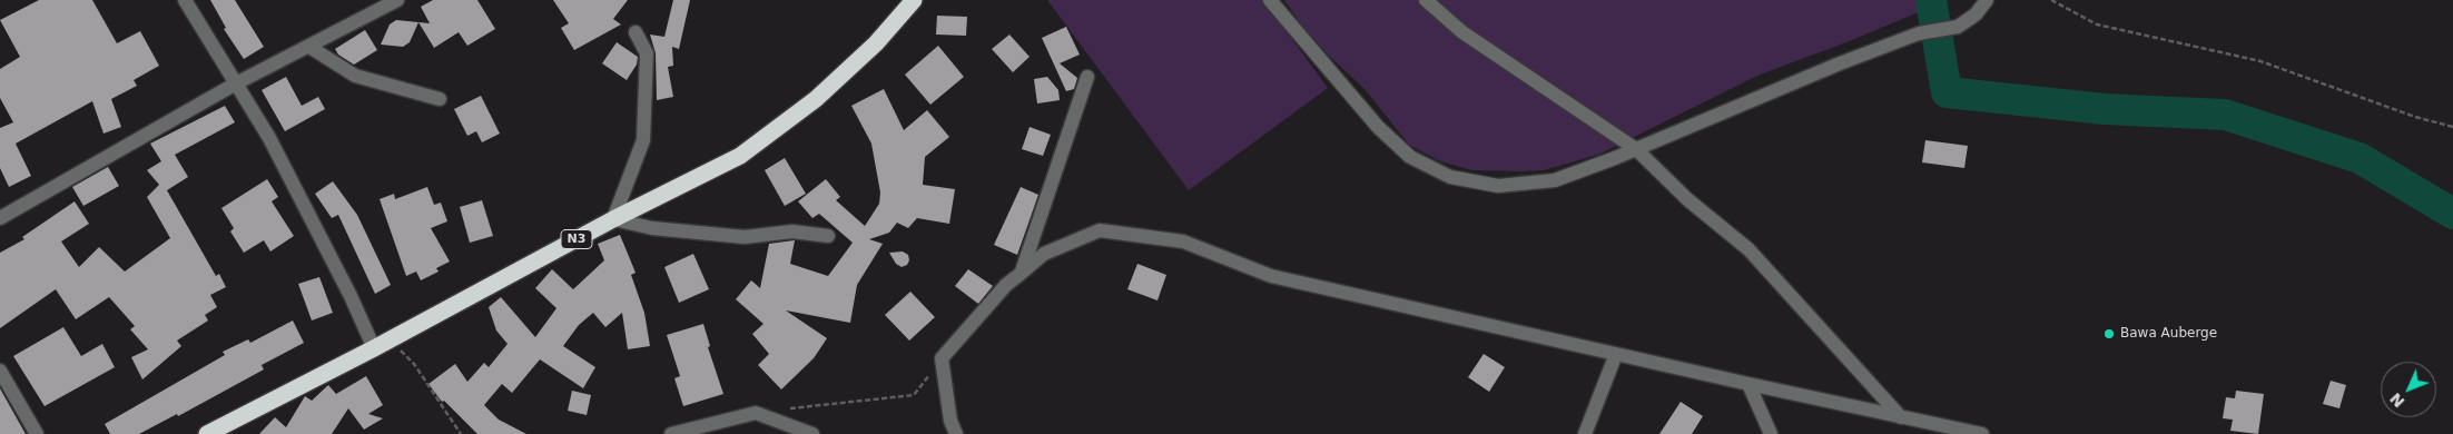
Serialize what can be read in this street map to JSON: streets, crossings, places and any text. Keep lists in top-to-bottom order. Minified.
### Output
{"streets":{"highway":["N3"]},"places":["Bawa Auberge"],"north":"bottom left"}
